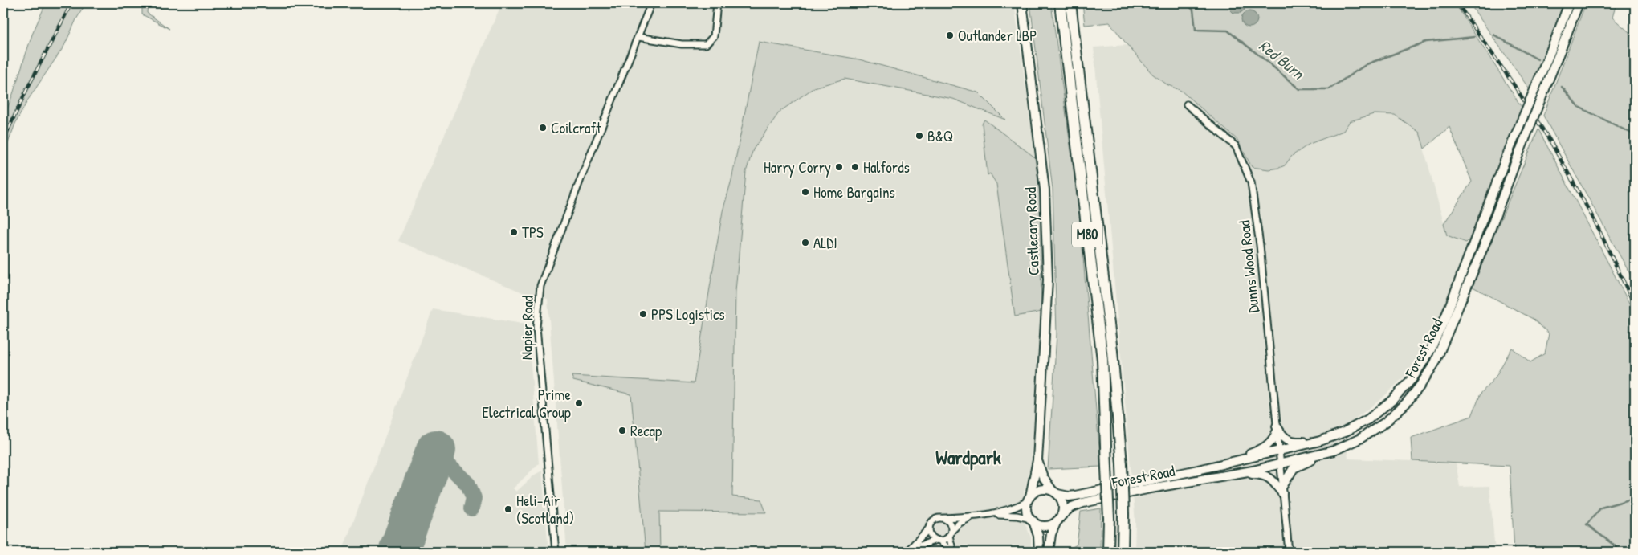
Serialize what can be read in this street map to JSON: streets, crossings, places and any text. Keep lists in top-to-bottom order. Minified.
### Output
{"streets":{"highway":["M80"],"street":["Castlecary Road","Dunns Wood Road","Napier Road","Forest Road"]},"crossings":[["Castlecary Road","Forest Road"],["Dunns Wood Road","Forest Road"]],"districts":["Wardpark"],"water":["Red Burn"],"places":["Outlander LBP","Coilcraft","B&Q","Harry Corry","Halfords","Home Bargains","TPS","ALDI","PPS Logistics","Prime Electrical Group","Recap","Heli-Air (Scotland)"]}
